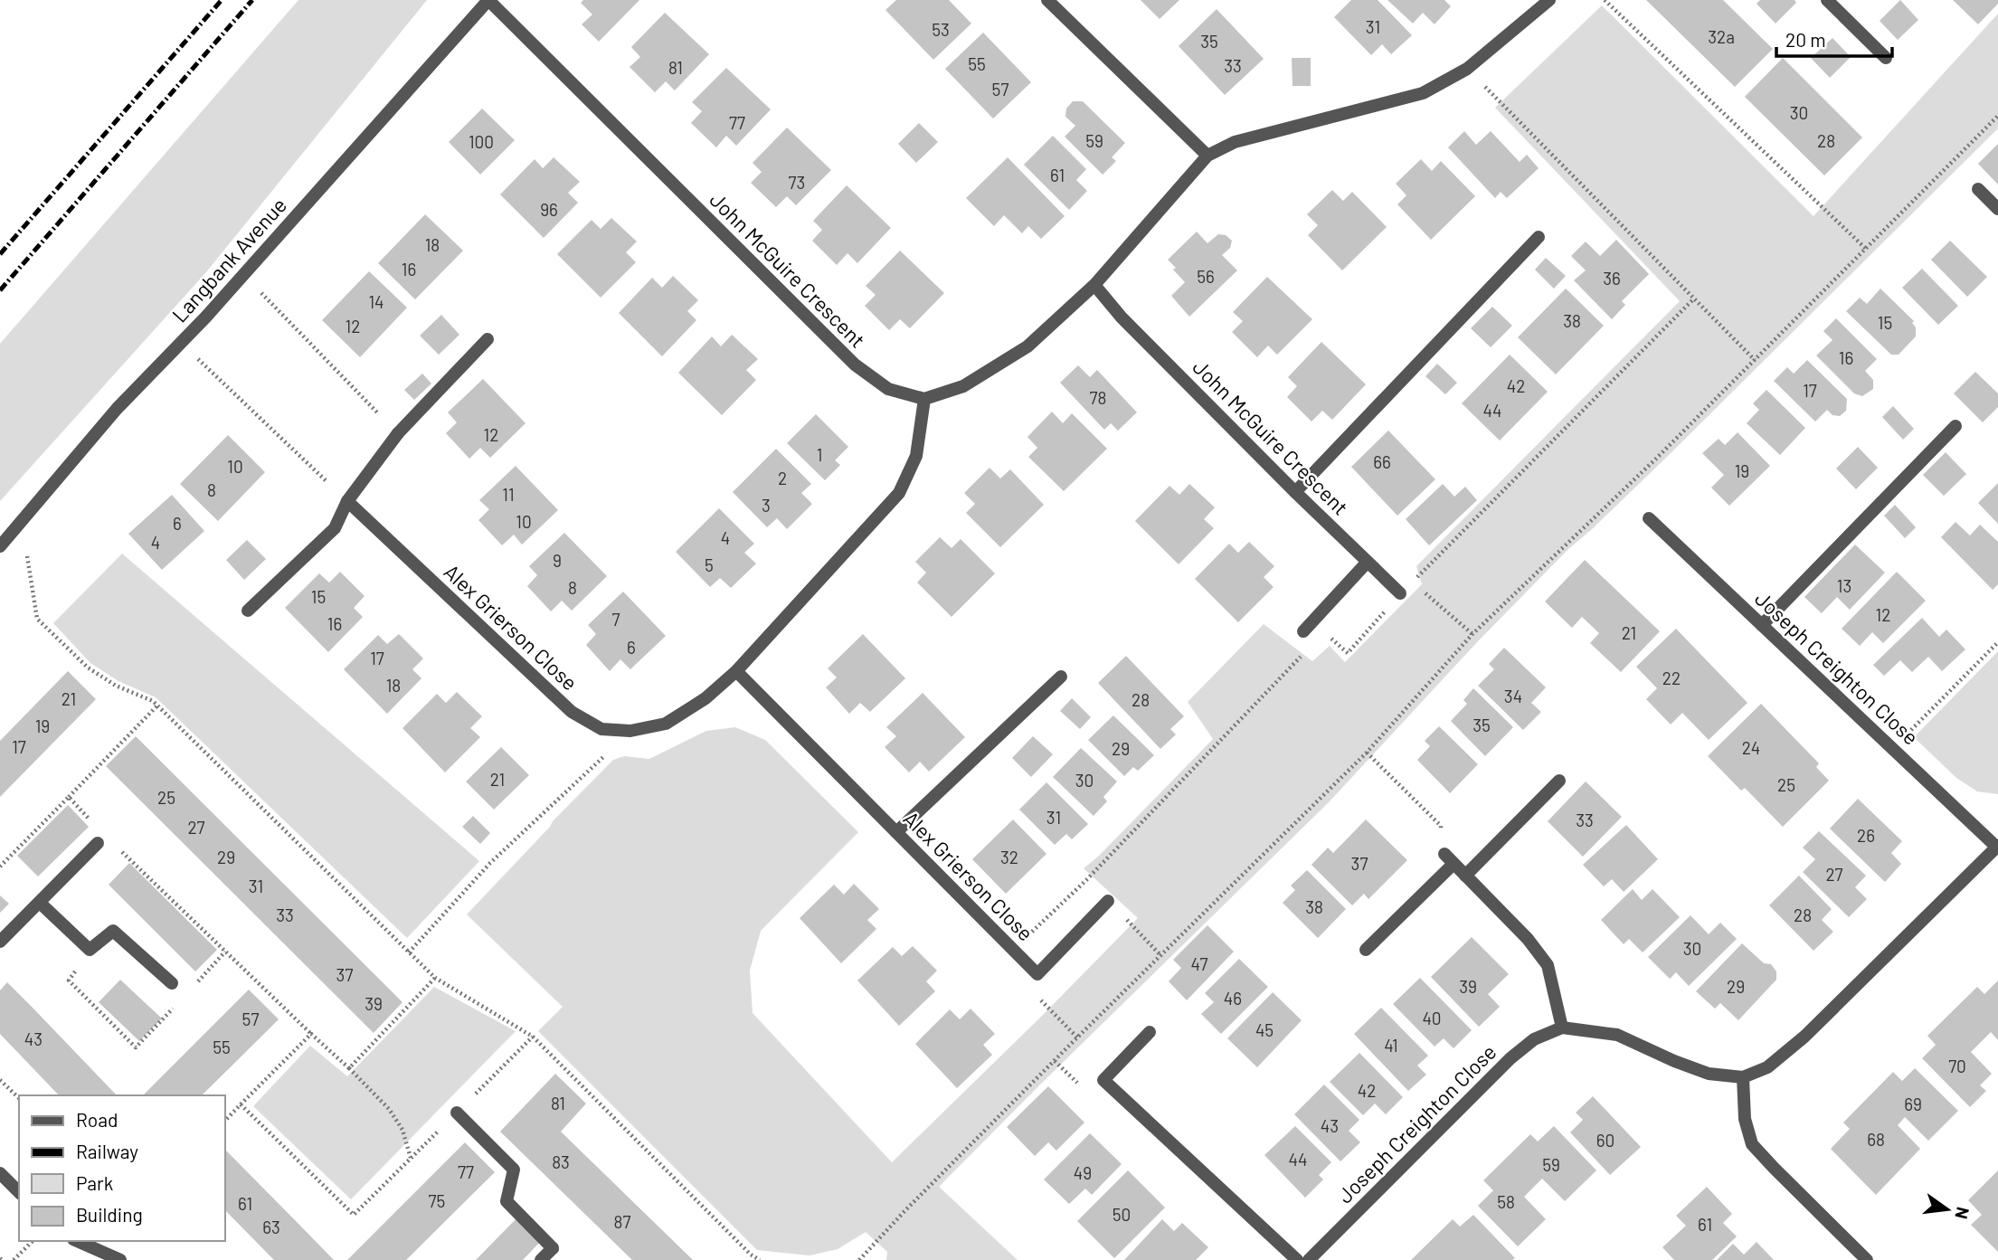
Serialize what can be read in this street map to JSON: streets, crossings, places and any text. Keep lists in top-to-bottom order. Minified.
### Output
{"streets":{"street":["Langbank Avenue","John McGuire Crescent","Alex Grierson Close","Joseph Creighton Close"]},"crossings":[["Langbank Avenue","John McGuire Crescent"],["John McGuire Crescent","Alex Grierson Close"]],"house_numbers":["31","53","32a","35","55","33","81","57","30","77","59","28","100","61","73","96","18","16","56","36","14","38","15","12","16","42","17","78","44","12","1","66","10","19","2","8","11","3","10","6","4","4","9","5","13","8","15","12","7","16","21","6","17","22","18","34","21","28","35","19","17","24","29","21","30","25","25","31","33","27","26","29","32","37","27","31","38","33","28","30","47","37","39","29","46","39","40","57","45","43","41","55","70","42","81","69","43","68","60","44","83","59","77","49","75","58","61","50","87","61","63"],"legend":["Road","Railway","Park","Building"],"scale_bar":"20 m","north":"right"}
